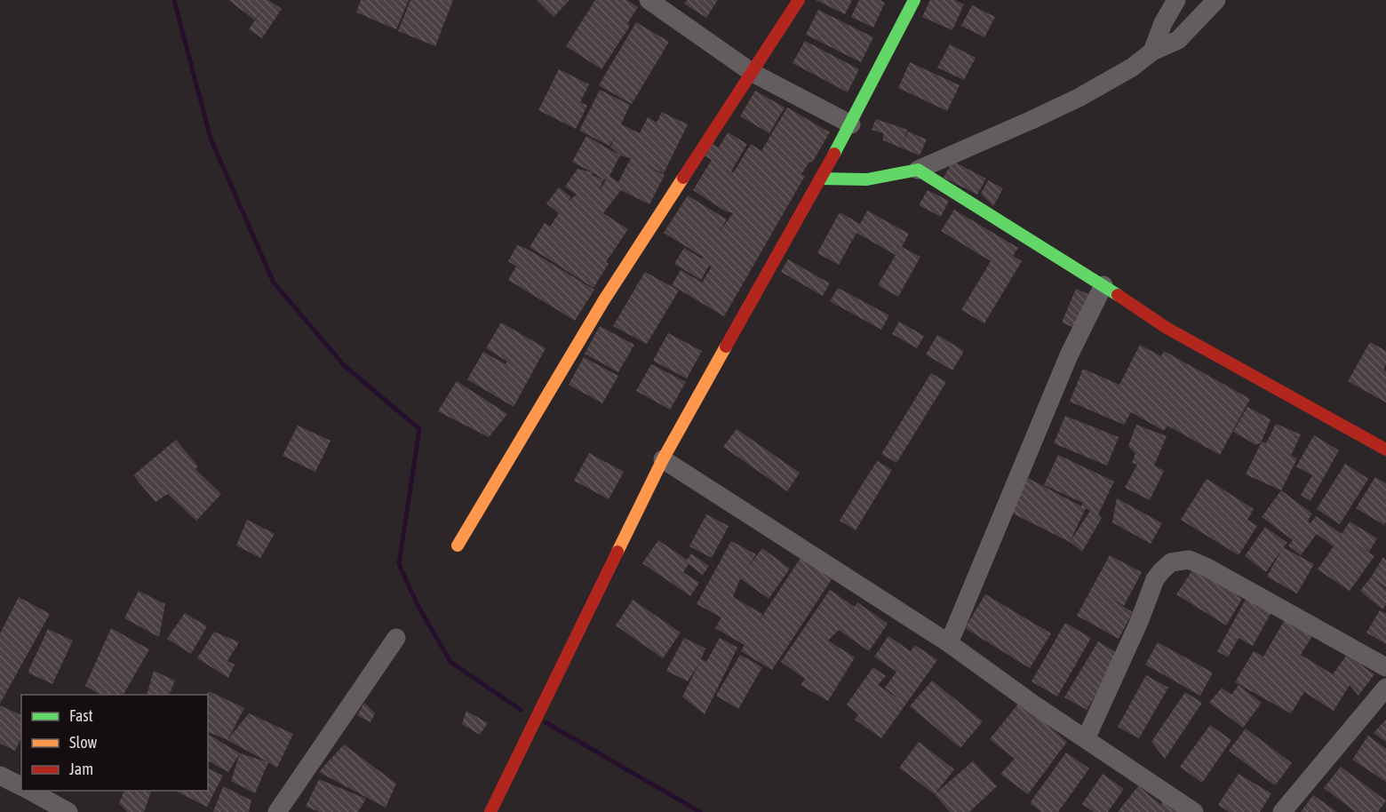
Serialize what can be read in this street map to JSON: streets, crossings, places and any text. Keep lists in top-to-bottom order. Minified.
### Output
{"legend":["Fast","Slow","Jam"]}
